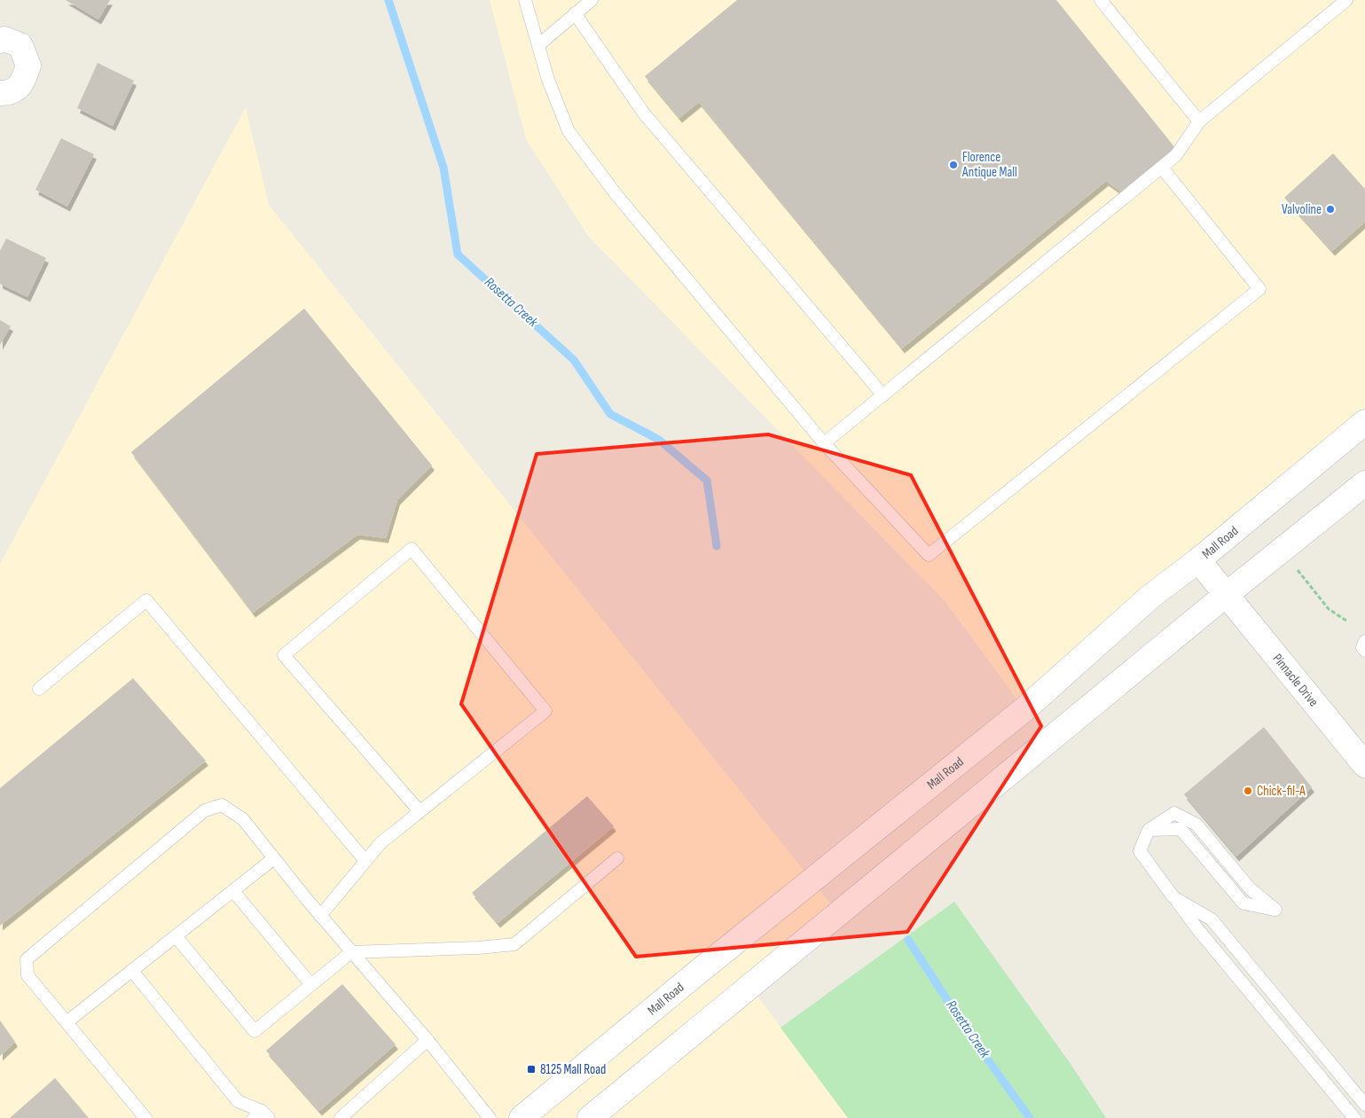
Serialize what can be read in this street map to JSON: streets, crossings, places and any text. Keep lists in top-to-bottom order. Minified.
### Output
{"streets":{"main road":["Mall Road","Pinnacle Drive"]},"crossings":[["Mall Road","Pinnacle Drive"]],"water":["Rosetta Creek"],"places":{"other":["Florence Antique Mall","Valvoline","Chick-fil-A"],"transit":["8125 Mall Road"]}}
